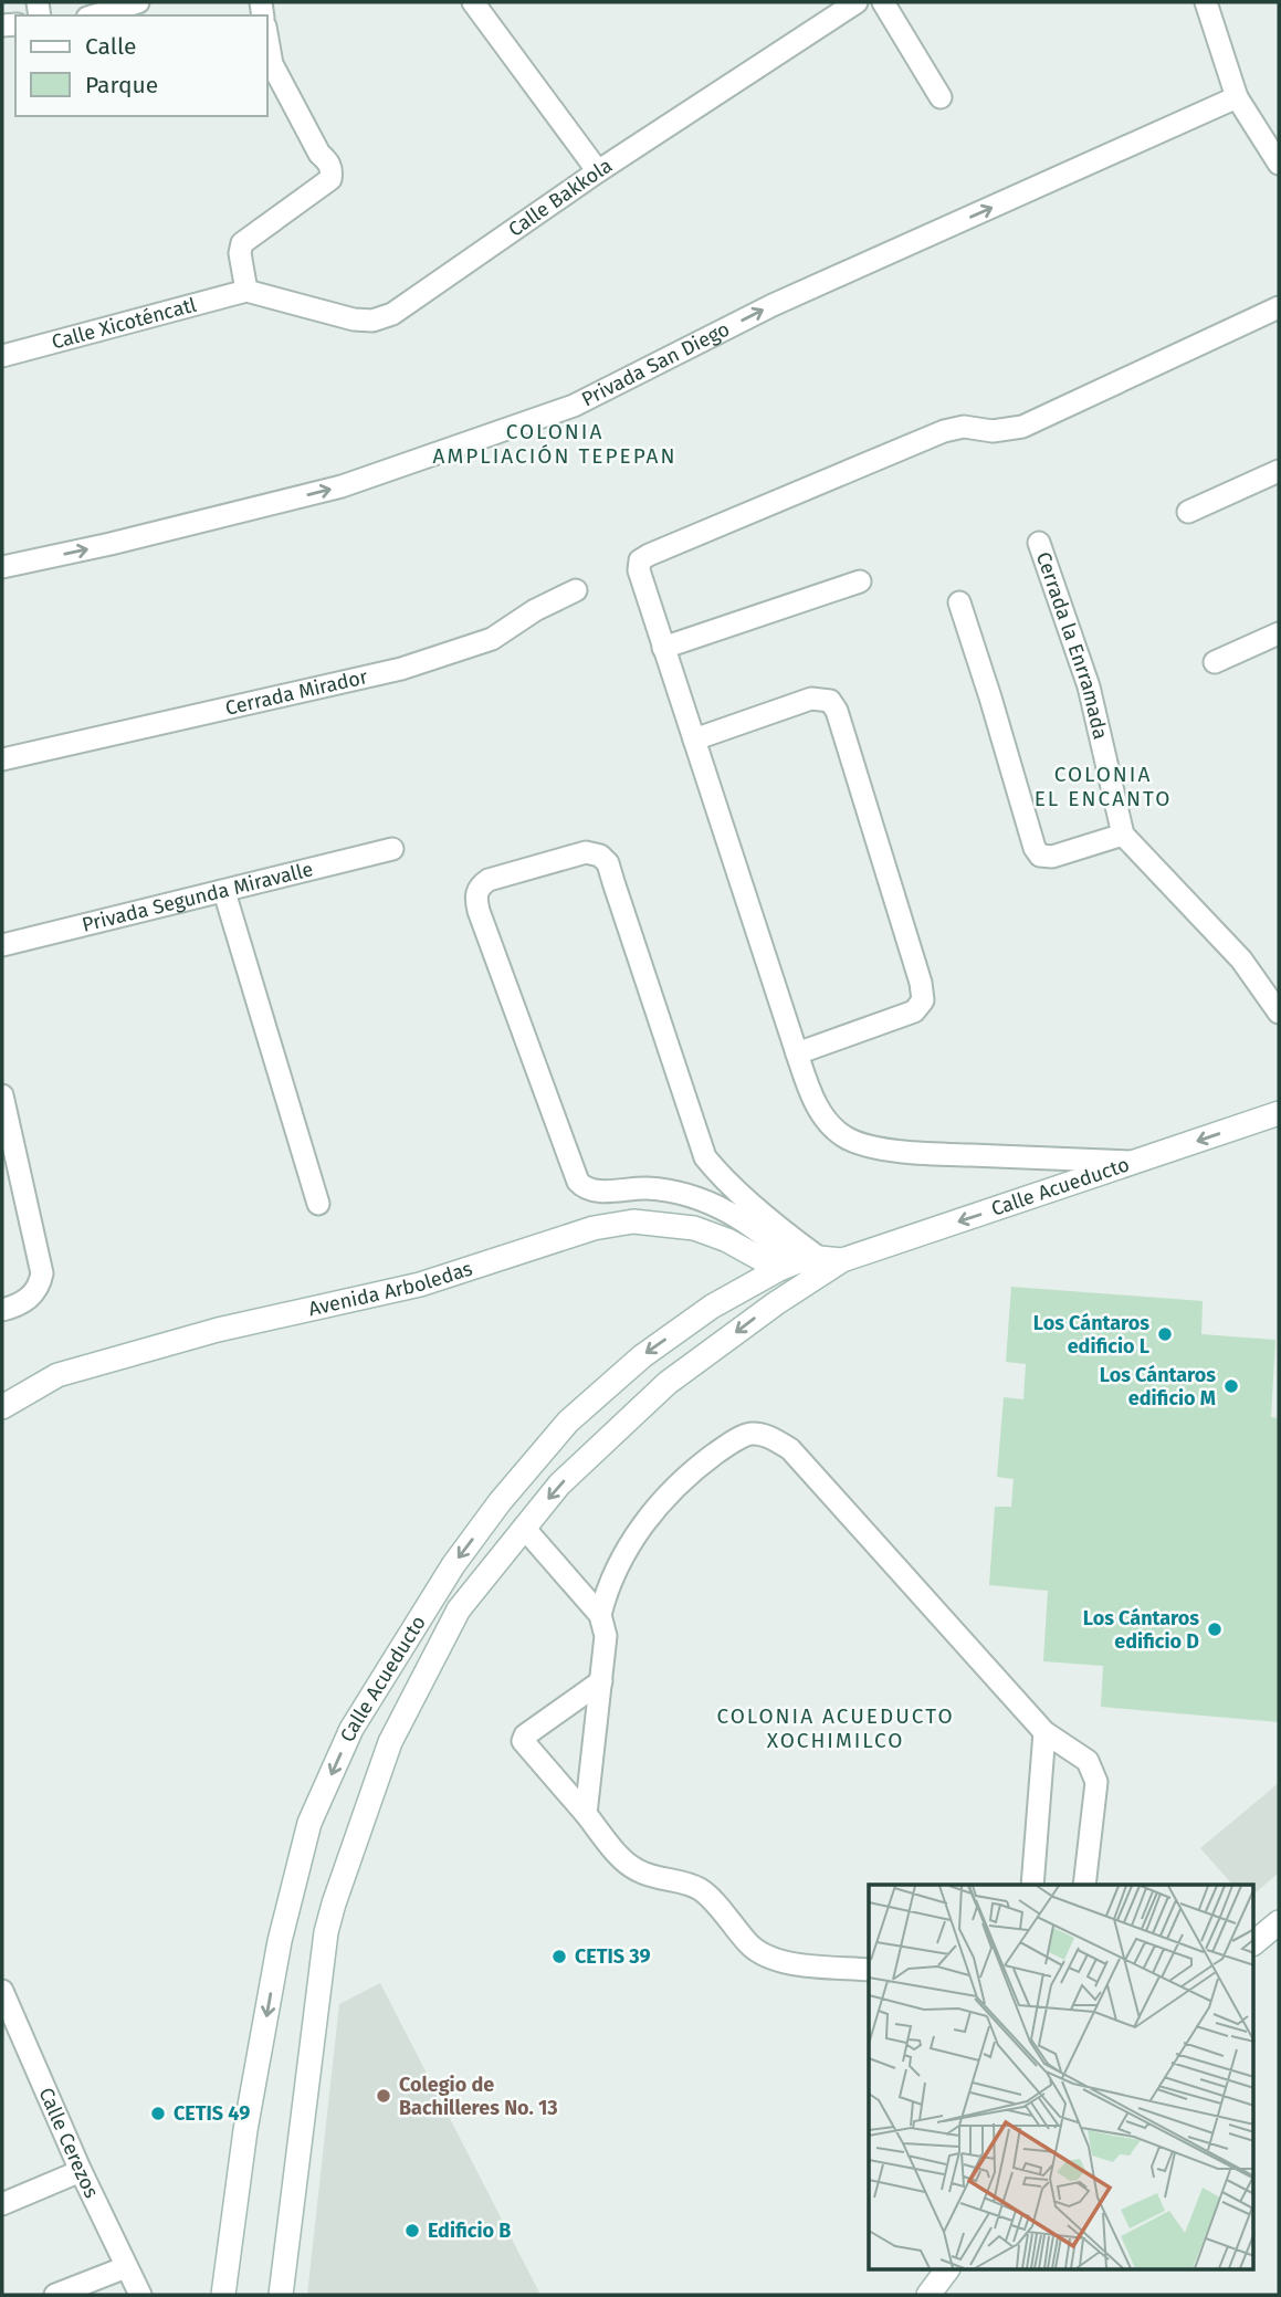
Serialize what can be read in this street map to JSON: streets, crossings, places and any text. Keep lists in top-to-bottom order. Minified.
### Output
{"streets":{"street":["Calle Bakkola","Calle Xicoténcatl","Privada San Diego","Cerrada la Enrramada","Cerrada Mirador","Privada Segunda Miravalle","Calle Acueducto","Avenida Arboledas","Calle Cerezos"]},"crossings":[["Calle Bakkola","Calle Xicoténcatl"],["Calle Acueducto","Avenida Arboledas"]],"one_way":["Privada San Diego","Calle Acueducto"],"districts":["COLONIA AMPLIACIÓN TEPEPAN","COLONIA EL ENCANTO","COLONIA ACUEDUCTO XOCHIMILCO"],"places":["Los Cántaros edificio L","Los Cántaros edificio M","Los Cántaros edificio D","CETIS 39","Colegio de Bachilleres No. 13","CETIS 49","Edificio B"],"legend":["Calle","Parque"]}
